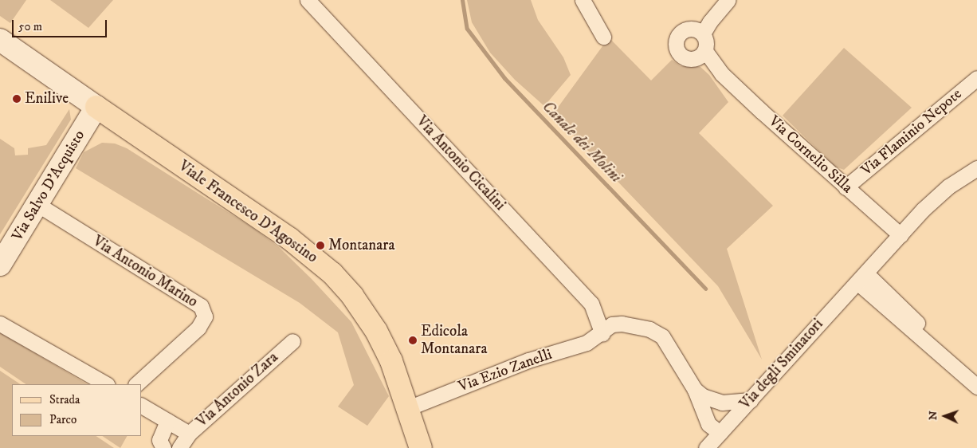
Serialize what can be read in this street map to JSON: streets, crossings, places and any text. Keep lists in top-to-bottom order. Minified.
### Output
{"streets":{"main road":["Viale Francesco D'Agostino"],"street":["Via Flaminio Nepote","Via Cornelio Silla","Via Antonio Cicalini","Via Salvo D'Acquisto","Via Antonio Marino","Via degli Sminatori","Via Ezio Zanelli","Via Antonio Zara"]},"crossings":[["Via Flaminio Nepote","Via Cornelio Silla"],["Via Cornelio Silla","Via degli Sminatori"],["Via Antonio Cicalini","Via Ezio Zanelli"],["Via Salvo D'Acquisto","Viale Francesco D'Agostino"],["Via Salvo D'Acquisto","Via Antonio Marino"],["Viale Francesco D'Agostino","Via Ezio Zanelli"]],"water":["Canale dei Molini"],"places":["Enilive","Montanara","Edicola Montanara"],"legend":["Strada","Parco"],"scale_bar":"50 m","north":"left"}
